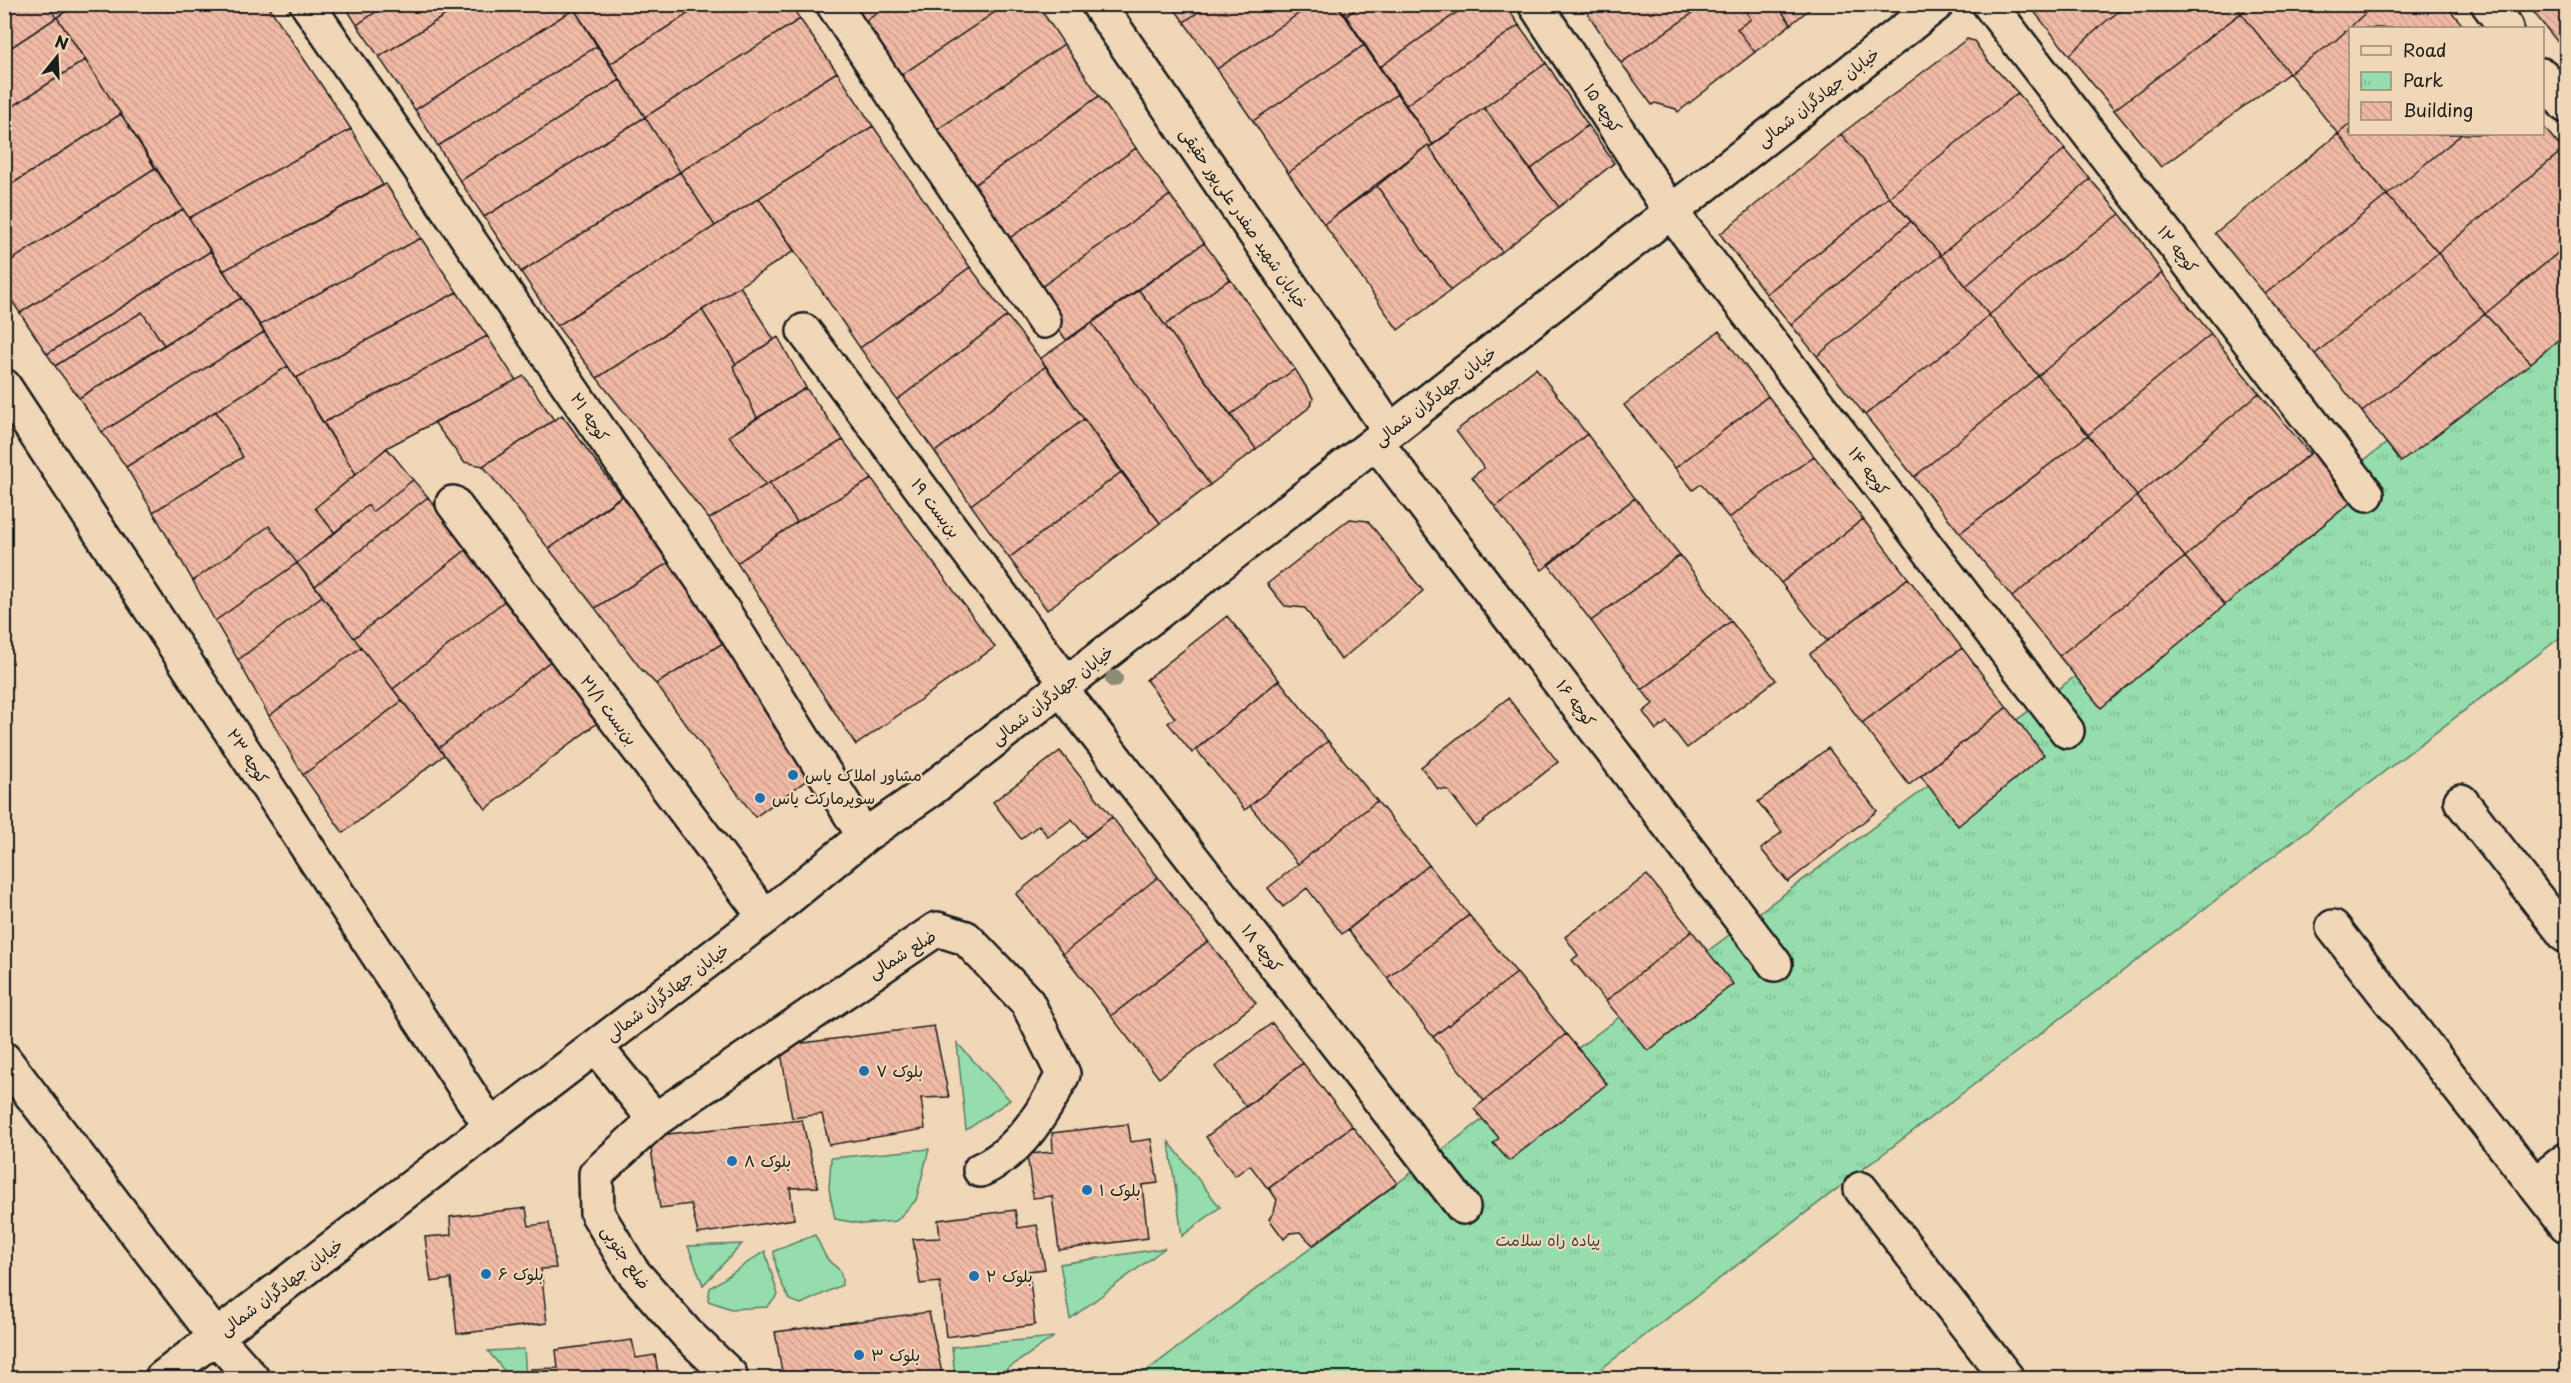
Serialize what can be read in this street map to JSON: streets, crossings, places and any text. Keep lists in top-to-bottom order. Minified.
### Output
{"streets":{"street":["خیابان جهادگران شمالی","کوچه ۱۵","خیابان شهید صفدر علی‌پور حقیقی","کوچه ۱۲","کوچه ۲۱","کوچه ۱۴","بن‌بست ۱۹","کوچه ۱۶","بن‌بست ۲۱/۱","کوچه ۲۳","کوچه ۱۸","ضلع شمالی","ضلع جنوبی"]},"crossings":[["خیابان جهادگران شمالی","کوچه ۱۵"],["خیابان جهادگران شمالی","خیابان شهید صفدر علی‌پور حقیقی"],["خیابان جهادگران شمالی","کوچه ۲۱"],["خیابان جهادگران شمالی","کوچه ۱۴"],["خیابان جهادگران شمالی","بن‌بست ۱۹"],["خیابان جهادگران شمالی","کوچه ۱۶"],["خیابان جهادگران شمالی","بن‌بست ۲۱/۱"],["خیابان جهادگران شمالی","کوچه ۲۳"],["خیابان جهادگران شمالی","کوچه ۱۸"],["کوچه ۱۵","کوچه ۱۴"],["خیابان شهید صفدر علی‌پور حقیقی","کوچه ۱۶"],["بن‌بست ۱۹","کوچه ۱۸"],["ضلع شمالی","ضلع جنوبی"]],"parks":["پیاده راه سلامت"],"places":["مشاور املاک یاس","سوپرمارکت یاس","بلوک ۷","بلوک ۸","بلوک ۱","بلوک ۶","بلوک ۲","بلوک ۳"],"legend":["Road","Park","Building"],"north":"top"}
